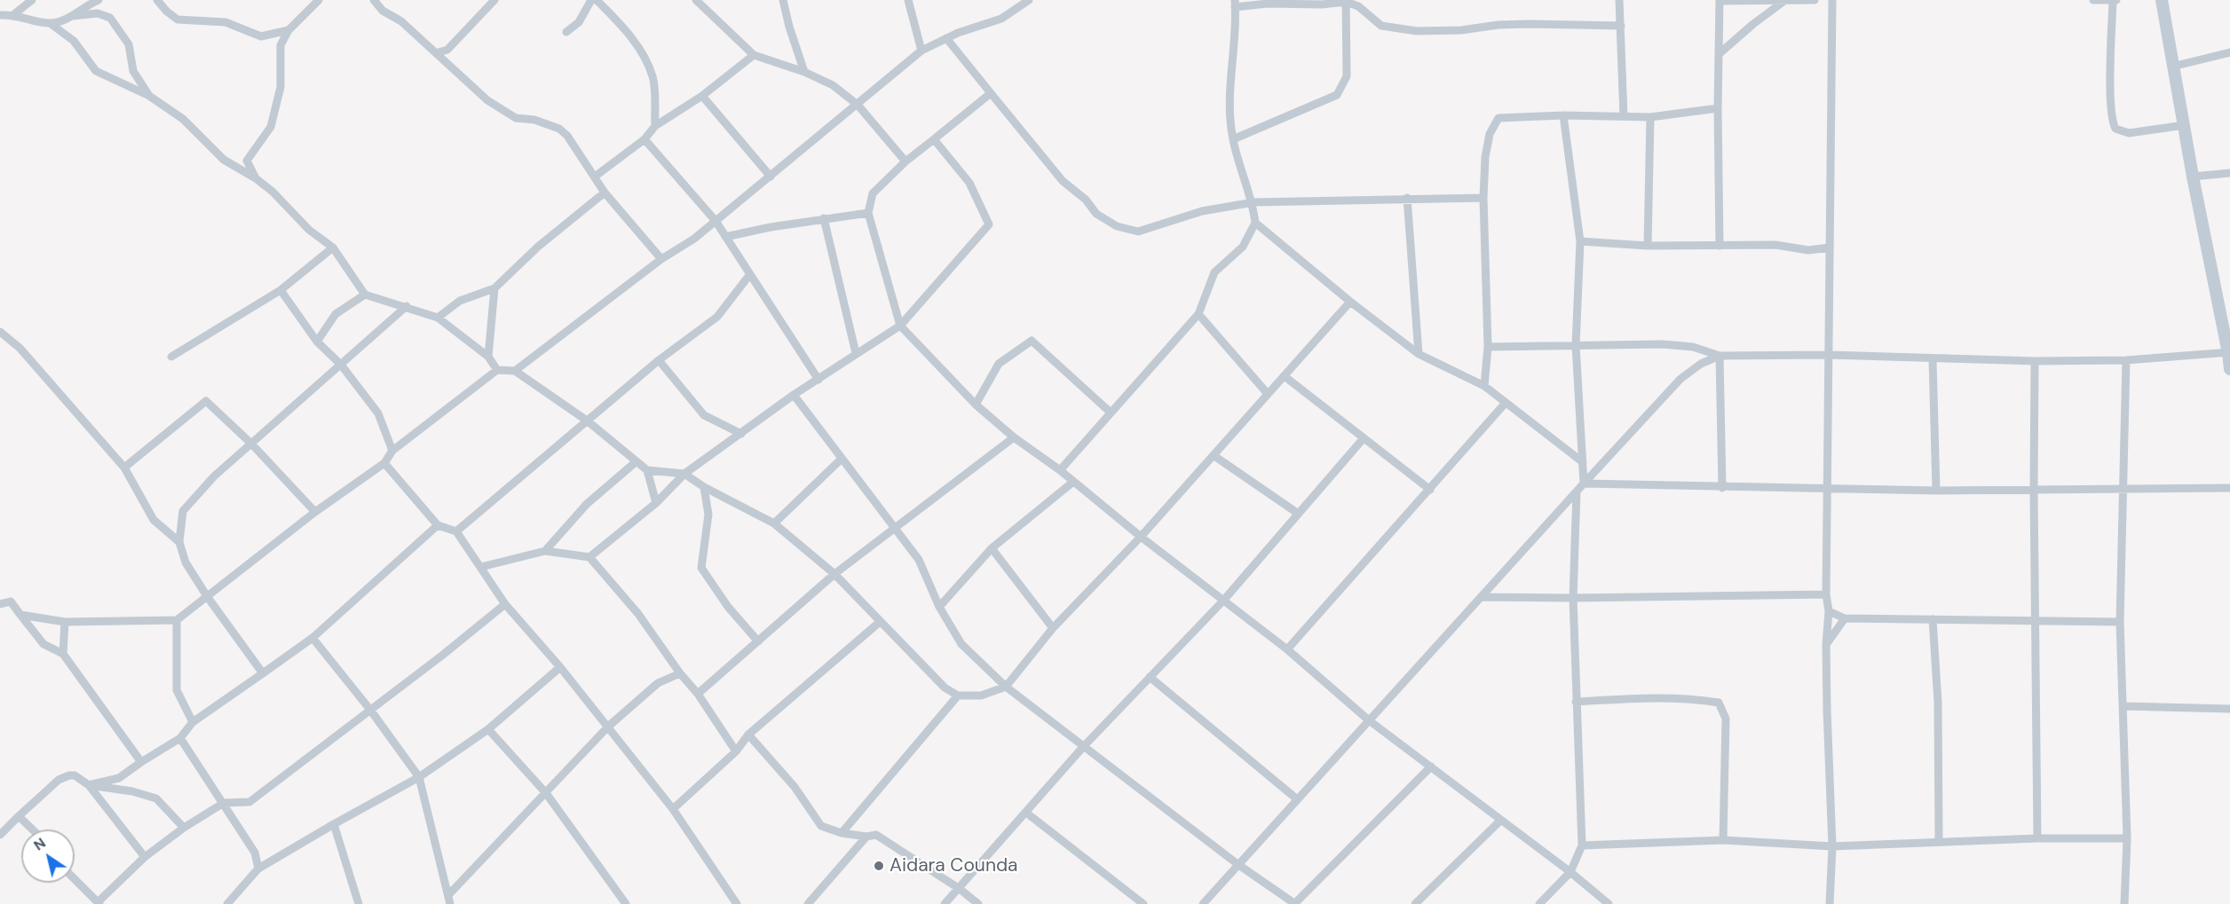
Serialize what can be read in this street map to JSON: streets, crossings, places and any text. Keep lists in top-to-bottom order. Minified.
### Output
{"places":["Aidara Counda"],"north":"top left"}
